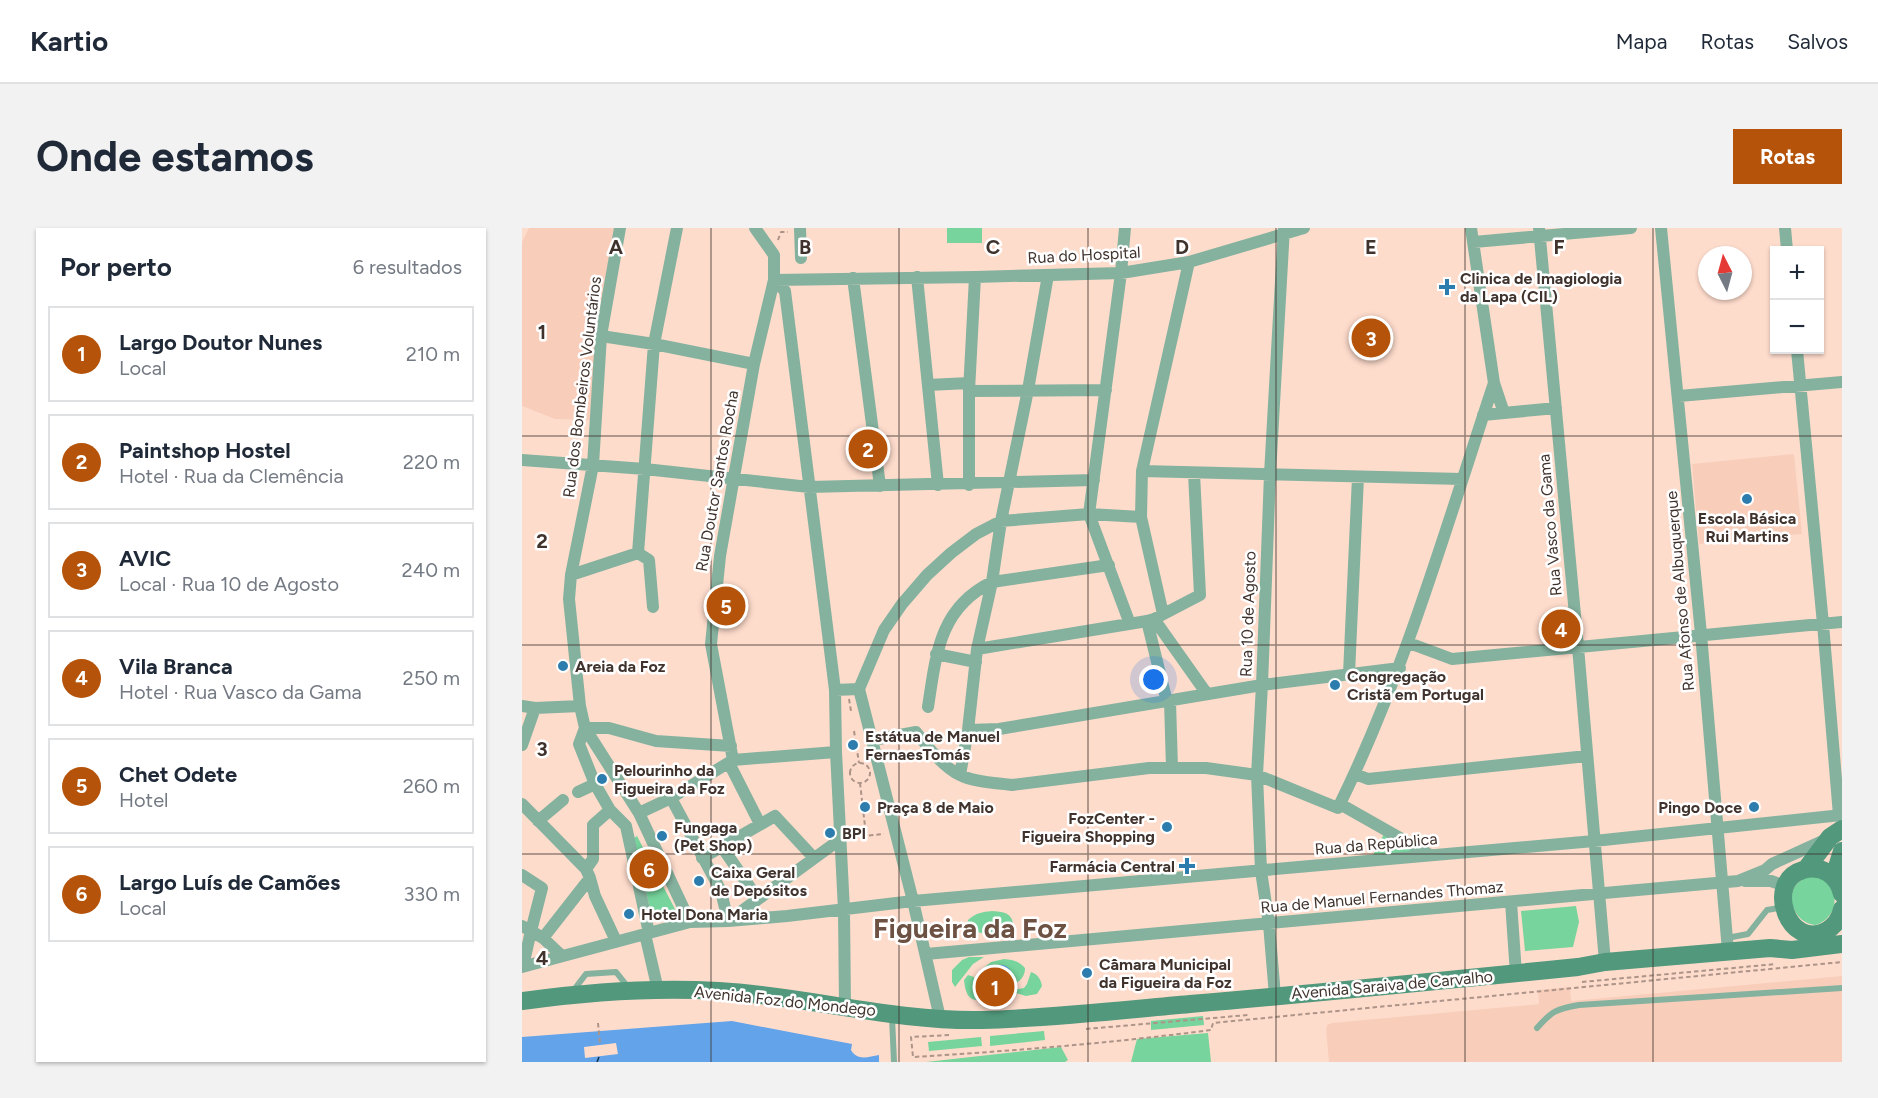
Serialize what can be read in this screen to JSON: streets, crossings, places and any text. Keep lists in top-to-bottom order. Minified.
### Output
{"streets":{"main road":["Avenida Saraiva de Carvalho","Avenida Foz do Mondego"],"street":["Rua do Hospital","Rua dos Bombeiros Voluntários","Rua Doutor Santos Rocha","Rua Vasco da Gama","Rua Afonso de Albuquerque","Rua 10 de Agosto","Rua da República","Rua de Manuel Fernandes Thomaz"]},"crossings":[["Rua do Hospital","Rua Doutor Santos Rocha"],["Rua do Hospital","Rua 10 de Agosto"],["Rua Vasco da Gama","Rua da República"],["Rua Vasco da Gama","Rua de Manuel Fernandes Thomaz"],["Rua Vasco da Gama","Avenida Saraiva de Carvalho"],["Rua Afonso de Albuquerque","Rua da República"],["Rua Afonso de Albuquerque","Rua de Manuel Fernandes Thomaz"],["Rua Afonso de Albuquerque","Avenida Saraiva de Carvalho"],["Rua 10 de Agosto","Rua da República"],["Rua 10 de Agosto","Rua de Manuel Fernandes Thomaz"],["Rua 10 de Agosto","Avenida Saraiva de Carvalho"],["Rua da República","Rua de Manuel Fernandes Thomaz"],["Avenida Saraiva de Carvalho","Avenida Foz do Mondego"]],"districts":["Figueira da Foz"],"places":{"health":["Clinica de Imagiologia da Lapa (CIL)","Farmácia Central"],"other":["Escola Básica Rui Martins","Areia da Foz","Congregação Cristã em Portugal","Estátua de Manuel FernaesTomás","Pelourinho da Figueira da Foz","Praça 8 de Maio","Pingo Doce","FozCenter - Figueira Shopping","BPI","Fungaga (Pet Shop)","Caixa Geral de Depósitos","Hotel Dona Maria","Câmara Municipal da Figueira da Foz"]},"north":"top","page":{"header":"Kartio","nav":["Mapa","Rotas","Salvos"],"buttons":"Rotas","title":"Onde estamos","heading":["Por perto","6 resultados"],"map_buttons":["+","−"],"list":[{"mark":"1","name":"Largo Doutor Nunes","note":"Local","value":"210 m"},{"mark":"2","name":"Paintshop Hostel","note":"Hotel · Rua da Clemência","value":"220 m"},{"mark":"3","name":"AVIC","note":"Local · Rua 10 de Agosto","value":"240 m"},{"mark":"4","name":"Vila Branca","note":"Hotel · Rua Vasco da Gama","value":"250 m"},{"mark":"5","name":"Chet Odete","note":"Hotel","value":"260 m"},{"mark":"6","name":"Largo Luís de Camões","note":"Local","value":"330 m"}],"pins":["3","2","5","4","6","1"]},"grid":{"columns":["A","B","C","D","E","F"],"rows":["1","2","3","4"]}}
